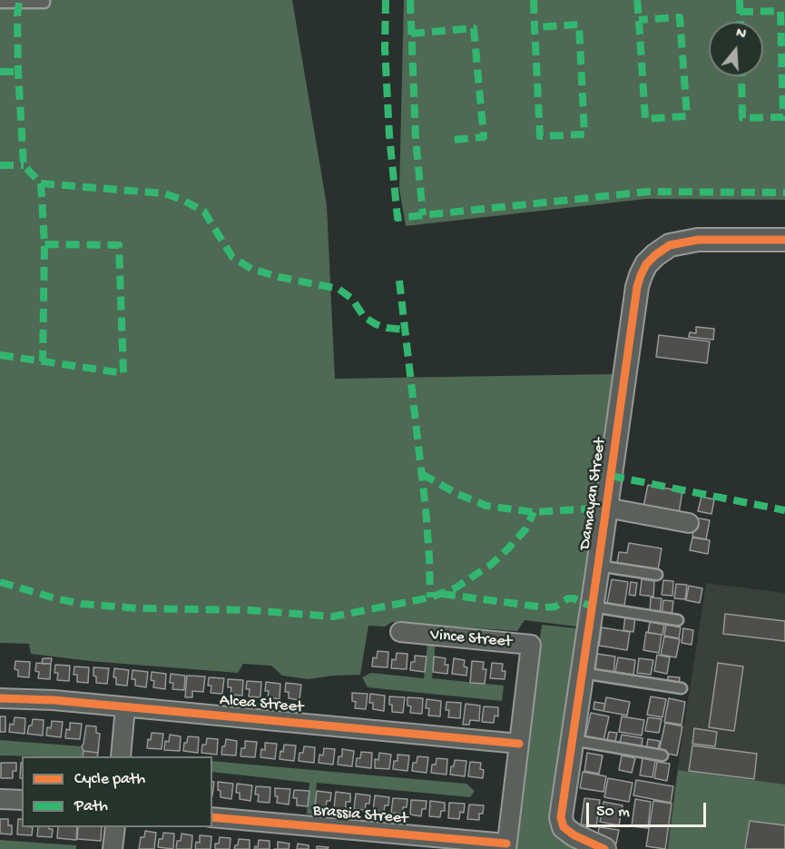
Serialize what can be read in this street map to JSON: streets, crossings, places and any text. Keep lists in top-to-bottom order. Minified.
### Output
{"streets":{"street":["Damayan Street","Vince Street","Alcea Street","Brassia Street"]},"crossings":[["Vince Street","Alcea Street"],["Vince Street","Brassia Street"]],"legend":["Cycle path","Path"],"scale_bar":"50 m","north":"top"}
